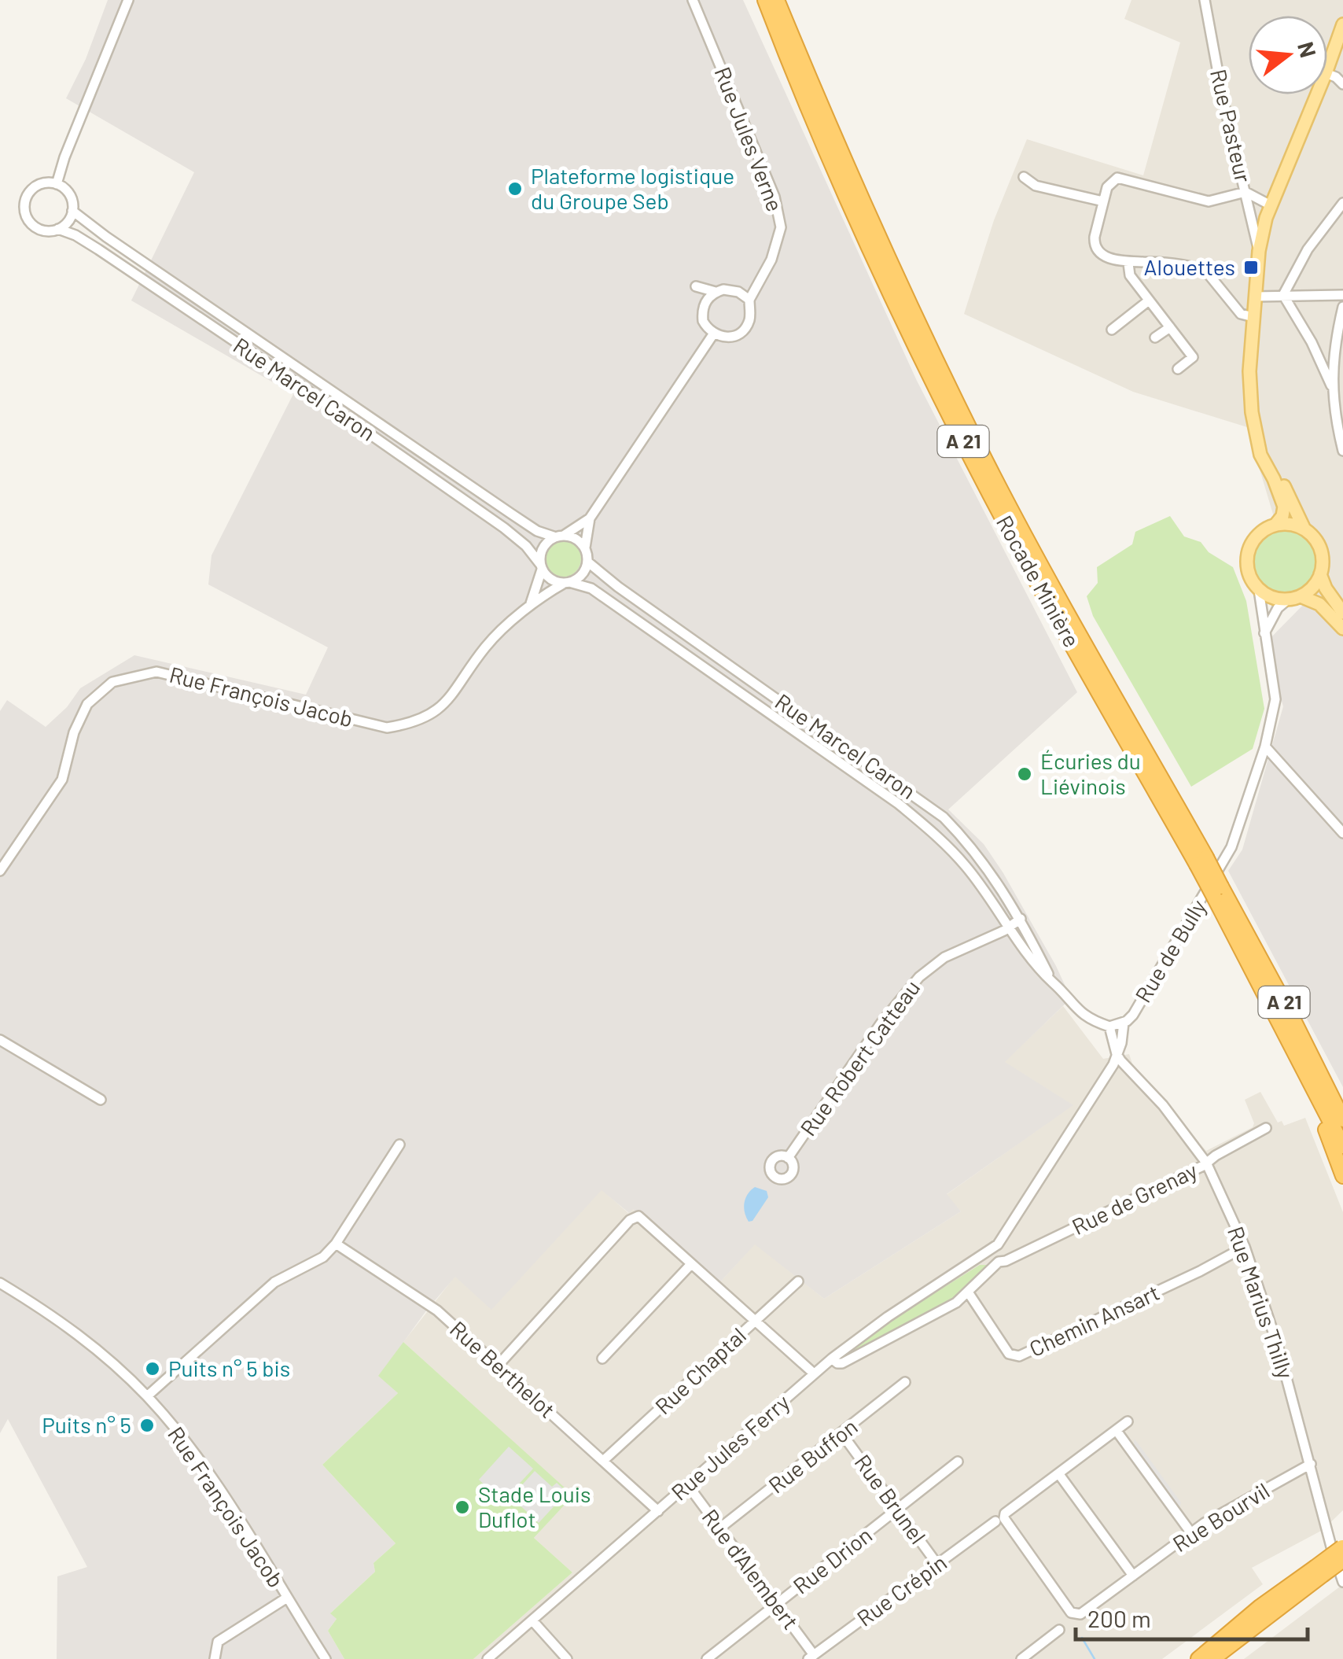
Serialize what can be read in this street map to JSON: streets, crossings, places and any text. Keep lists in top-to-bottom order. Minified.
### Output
{"streets":{"highway":["A 21","Rocade Minière"],"street":["Rue Pasteur","Rue Jules Verne","Rue Marcel Caron","Rue François Jacob","Rue de Bully","Rue Robert Catteau","Rue de Grenay","Rue Marius Thilly","Chemin Ansart","Rue Berthelot","Rue Chaptal","Rue Jules Ferry","Rue Buffon","Rue Brunel","Rue Bourvil","Rue Drion","Rue d'Alembert","Rue Crépin"]},"crossings":[["Rue Marcel Caron","Rue Robert Catteau"],["Rue de Bully","Rue Marius Thilly"],["Rue de Bully","Rue Jules Ferry"],["Rue de Grenay","Rue Marius Thilly"],["Rue Marius Thilly","Chemin Ansart"],["Rue Marius Thilly","Rue Bourvil"],["Rue Berthelot","Rue Chaptal"],["Rue Berthelot","Rue Jules Ferry"],["Rue Jules Ferry","Rue d'Alembert"],["Rue Buffon","Rue Brunel"],["Rue Buffon","Rue d'Alembert"],["Rue Brunel","Rue Drion"],["Rue Brunel","Rue Crépin"],["Rue Drion","Rue d'Alembert"],["Rue d'Alembert","Rue Crépin"]],"places":{"other":["Plateforme logistique du Groupe Seb","Écuries du Liévinois","Puits n° 5 bis","Puits n° 5","Stade Louis Duflot"],"transit":["Alouettes"]},"scale_bar":"200 m","north":"right"}
